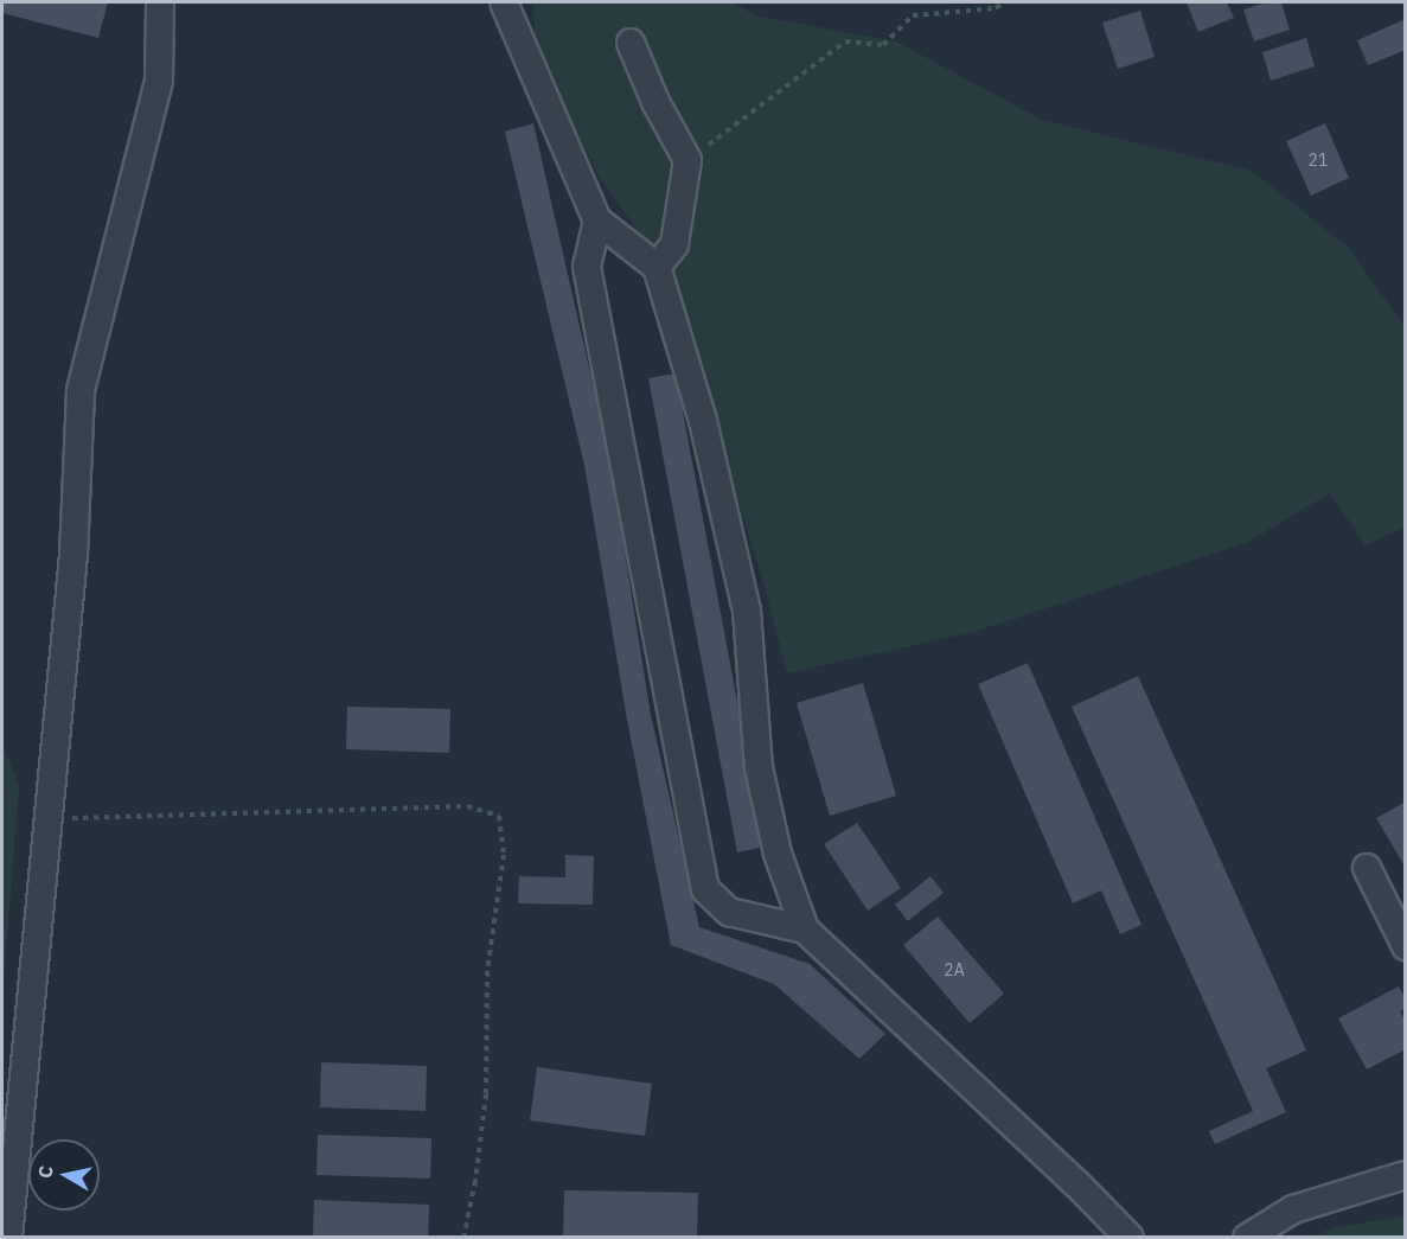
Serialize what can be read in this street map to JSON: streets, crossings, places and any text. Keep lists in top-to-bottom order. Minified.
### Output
{"house_numbers":["21","2А"],"north":"left"}
